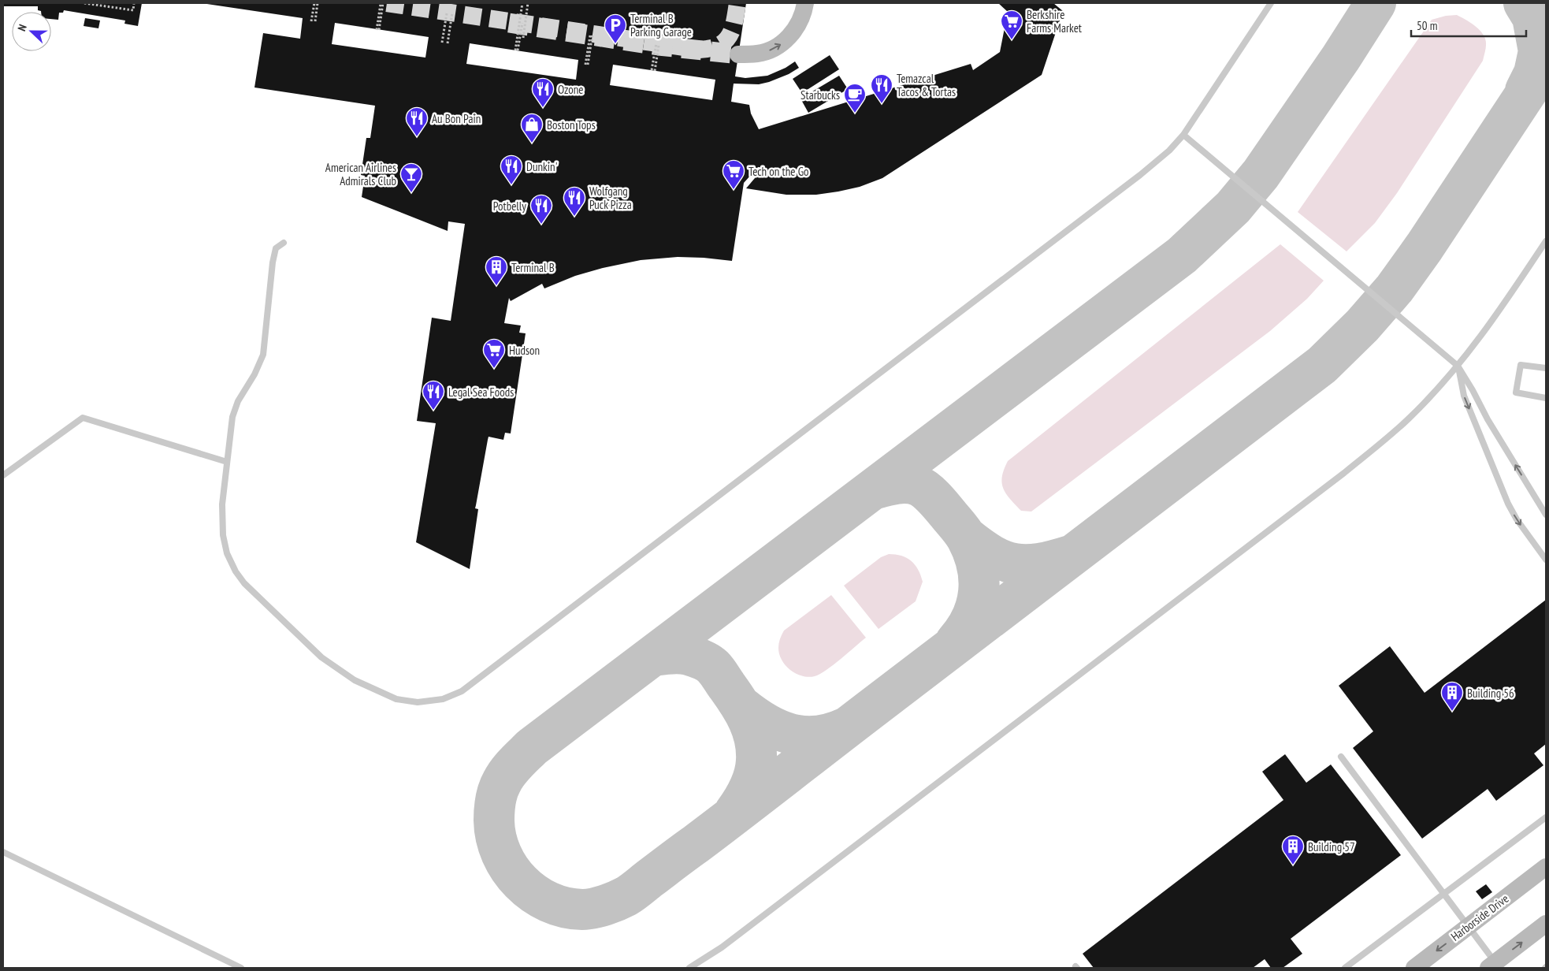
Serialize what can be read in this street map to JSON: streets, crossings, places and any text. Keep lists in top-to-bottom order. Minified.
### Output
{"streets":{"street":["Harborside Drive"]},"one_way":["Harborside Drive"],"places":{"supermarket":["Berkshire Farms Market","Tech on the Go","Hudson"],"parking":["Terminal B Parking Garage"],"restaurant":["Temazcal Tacos & Tortas","Ozone","Au Bon Pain","Dunkin'","Wolfgang Puck Pizza","Potbelly","Legal Sea Foods"],"cafe":["Starbucks"],"shop":["Boston Tops"],"bar":["American Airlines Admirals Club"],"building":["Terminal B","Building 56","Building 57"]},"scale_bar":"50 m","north":"left"}
